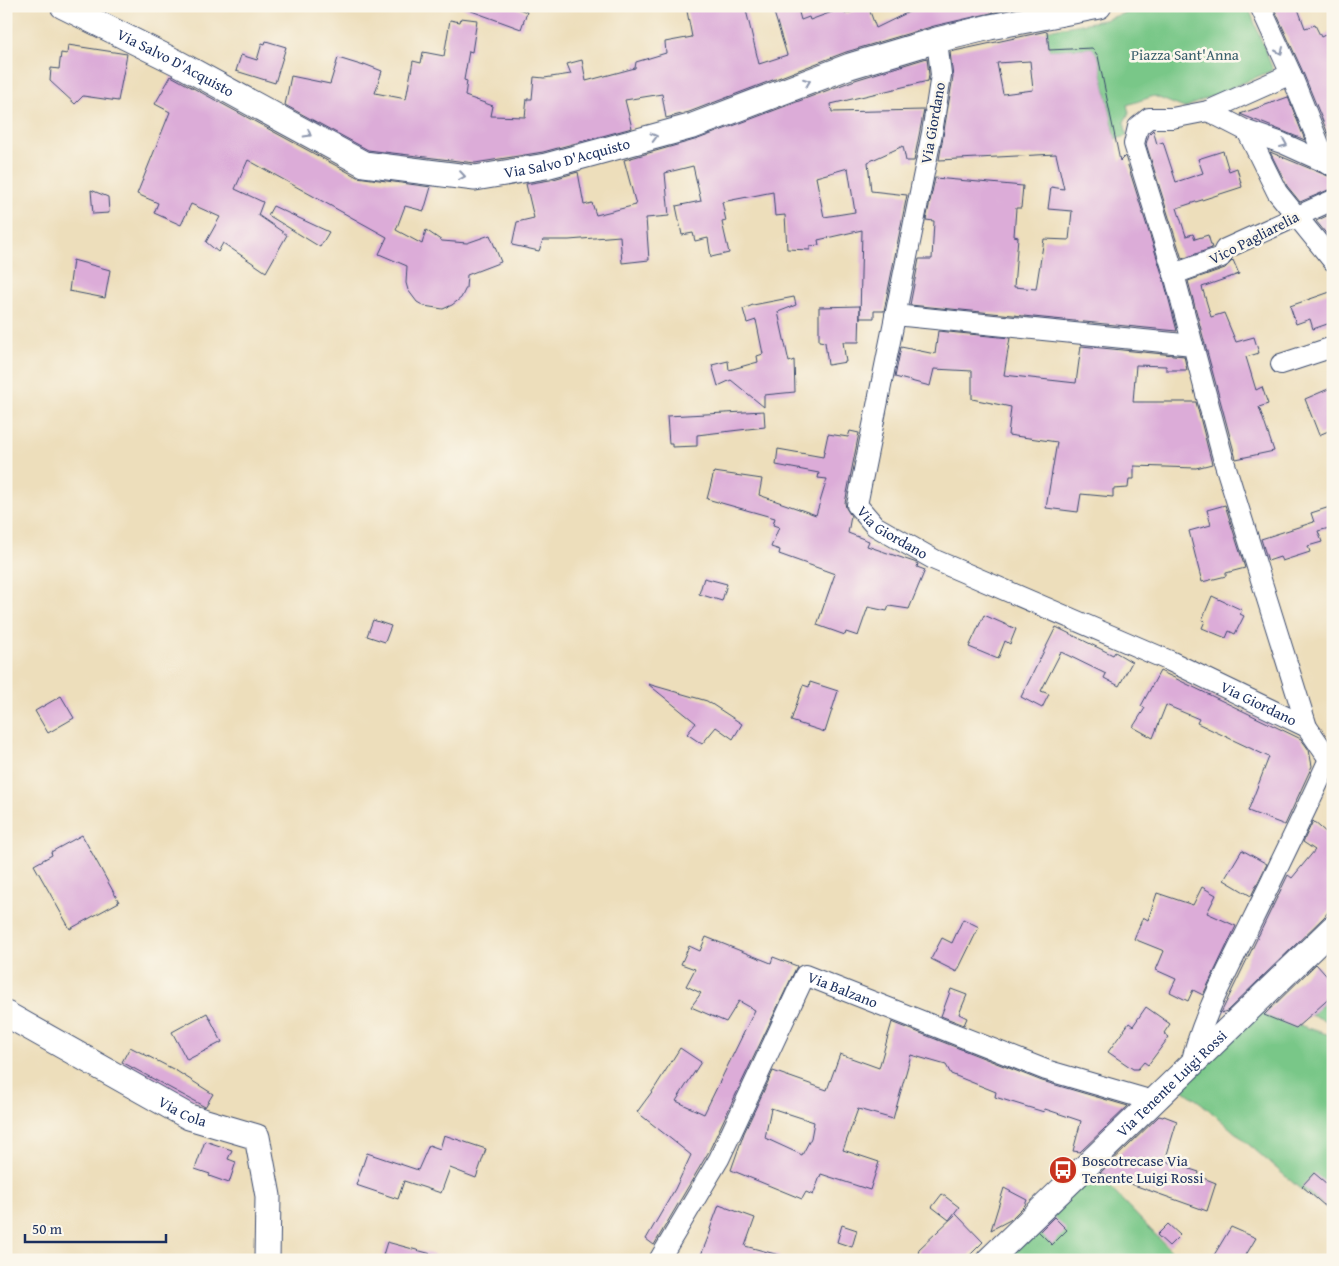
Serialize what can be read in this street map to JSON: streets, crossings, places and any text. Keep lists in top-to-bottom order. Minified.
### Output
{"streets":{"street":["Via Salvo D'Acquisto","Via Giordano","Vico Pagliarelia","Via Balzano","Via Tenente Luigi Rossi","Via Cola"]},"crossings":[["Via Salvo D'Acquisto","Via Giordano"],["Via Balzano","Via Tenente Luigi Rossi"]],"one_way":["Via Salvo D'Acquisto"],"parks":["Piazza Sant'Anna"],"places":{"bus stop":["Boscotrecase Via Tenente Luigi Rossi"]},"scale_bar":"50 m"}
